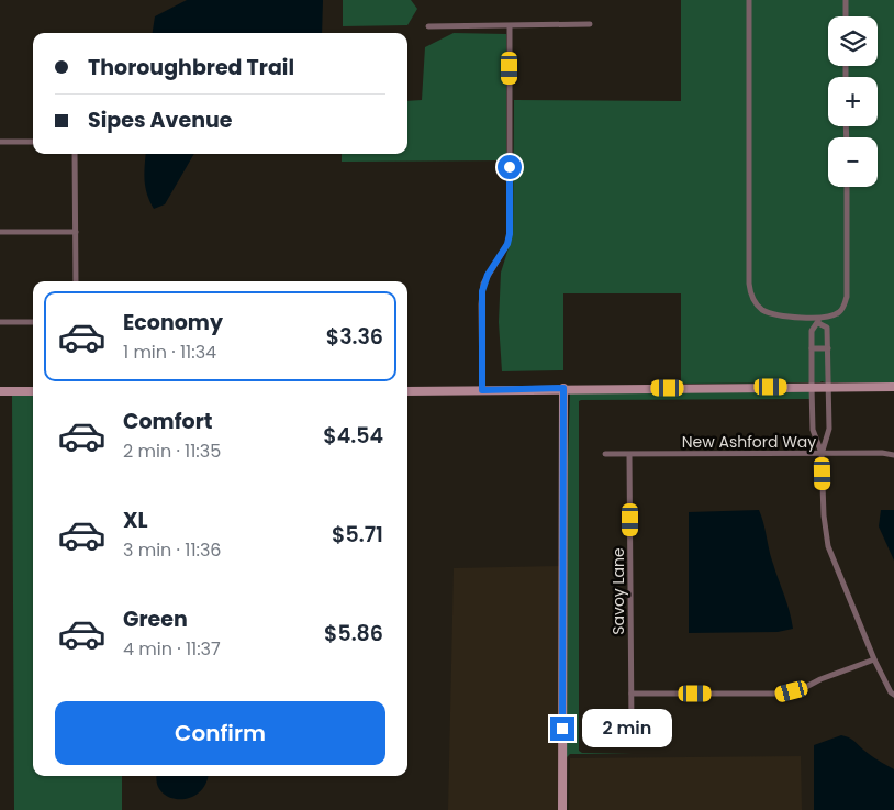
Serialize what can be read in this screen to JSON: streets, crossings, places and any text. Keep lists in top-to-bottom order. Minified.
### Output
{"streets":{"street":["New Ashford Way","Savoy Lane"]},"crossings":[["New Ashford Way","Savoy Lane"]],"page":{"map_buttons":["+","−"],"banner":["Thoroughbred Trail","Sipes Avenue"],"list":[{"name":"Economy","note":"1 min · 11:34","value":"$3.36"},{"name":"Comfort","note":"2 min · 11:35","value":"$4.54"},{"name":"XL","note":"3 min · 11:36","value":"$5.71"},{"name":"Green","note":"4 min · 11:37","value":"$5.86"}],"buttons":"Confirm","bubble":"2 min"}}
